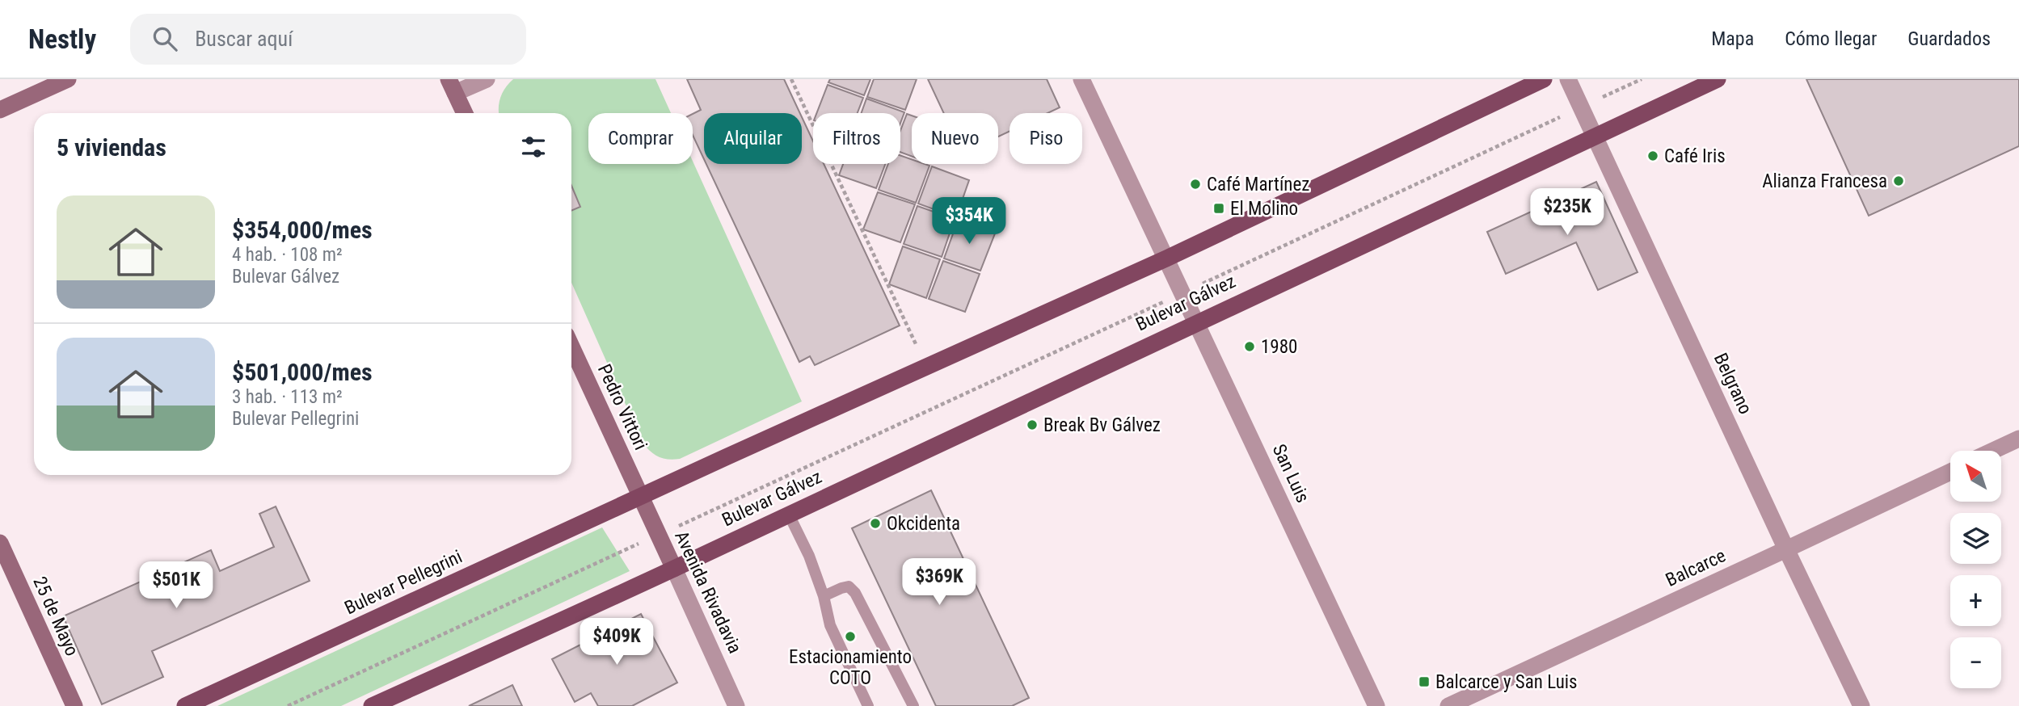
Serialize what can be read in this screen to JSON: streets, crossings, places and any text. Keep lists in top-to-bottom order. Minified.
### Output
{"streets":{"main road":["Bulevar Gálvez","Bulevar Pellegrini"],"street":["Belgrano","Pedro Vittori","San Luis","Balcarce","Avenida Rivadavia","25 de Mayo"]},"crossings":[["Bulevar Gálvez","Belgrano"],["Bulevar Gálvez","San Luis"],["Bulevar Gálvez","Avenida Rivadavia"],["Belgrano","Balcarce"],["Pedro Vittori","Bulevar Pellegrini"],["Pedro Vittori","Avenida Rivadavia"],["Bulevar Pellegrini","Avenida Rivadavia"]],"places":{"other":["Café Iris","Alianza Francesa","Café Martínez","1980","Break Bv Gálvez","Okcidenta","Estacionamiento COTO"],"transit":["El Molino","Balcarce y San Luis"]},"north":"top left","page":{"header":"Nestly","search":"Buscar aquí","nav":["Mapa","Cómo llegar","Guardados"],"chip":["Comprar","Alquilar","Filtros","Nuevo","Piso"],"heading":"5 viviendas","list":[{"name":"$354,000/mes","note":"4 hab. · 108 m² · Bulevar Gálvez"},{"name":"$501,000/mes","note":"3 hab. · 113 m² · Bulevar Pellegrini"}],"price":["$235K","$354K","$369K","$501K","$409K"],"map_buttons":["+","−"]}}
